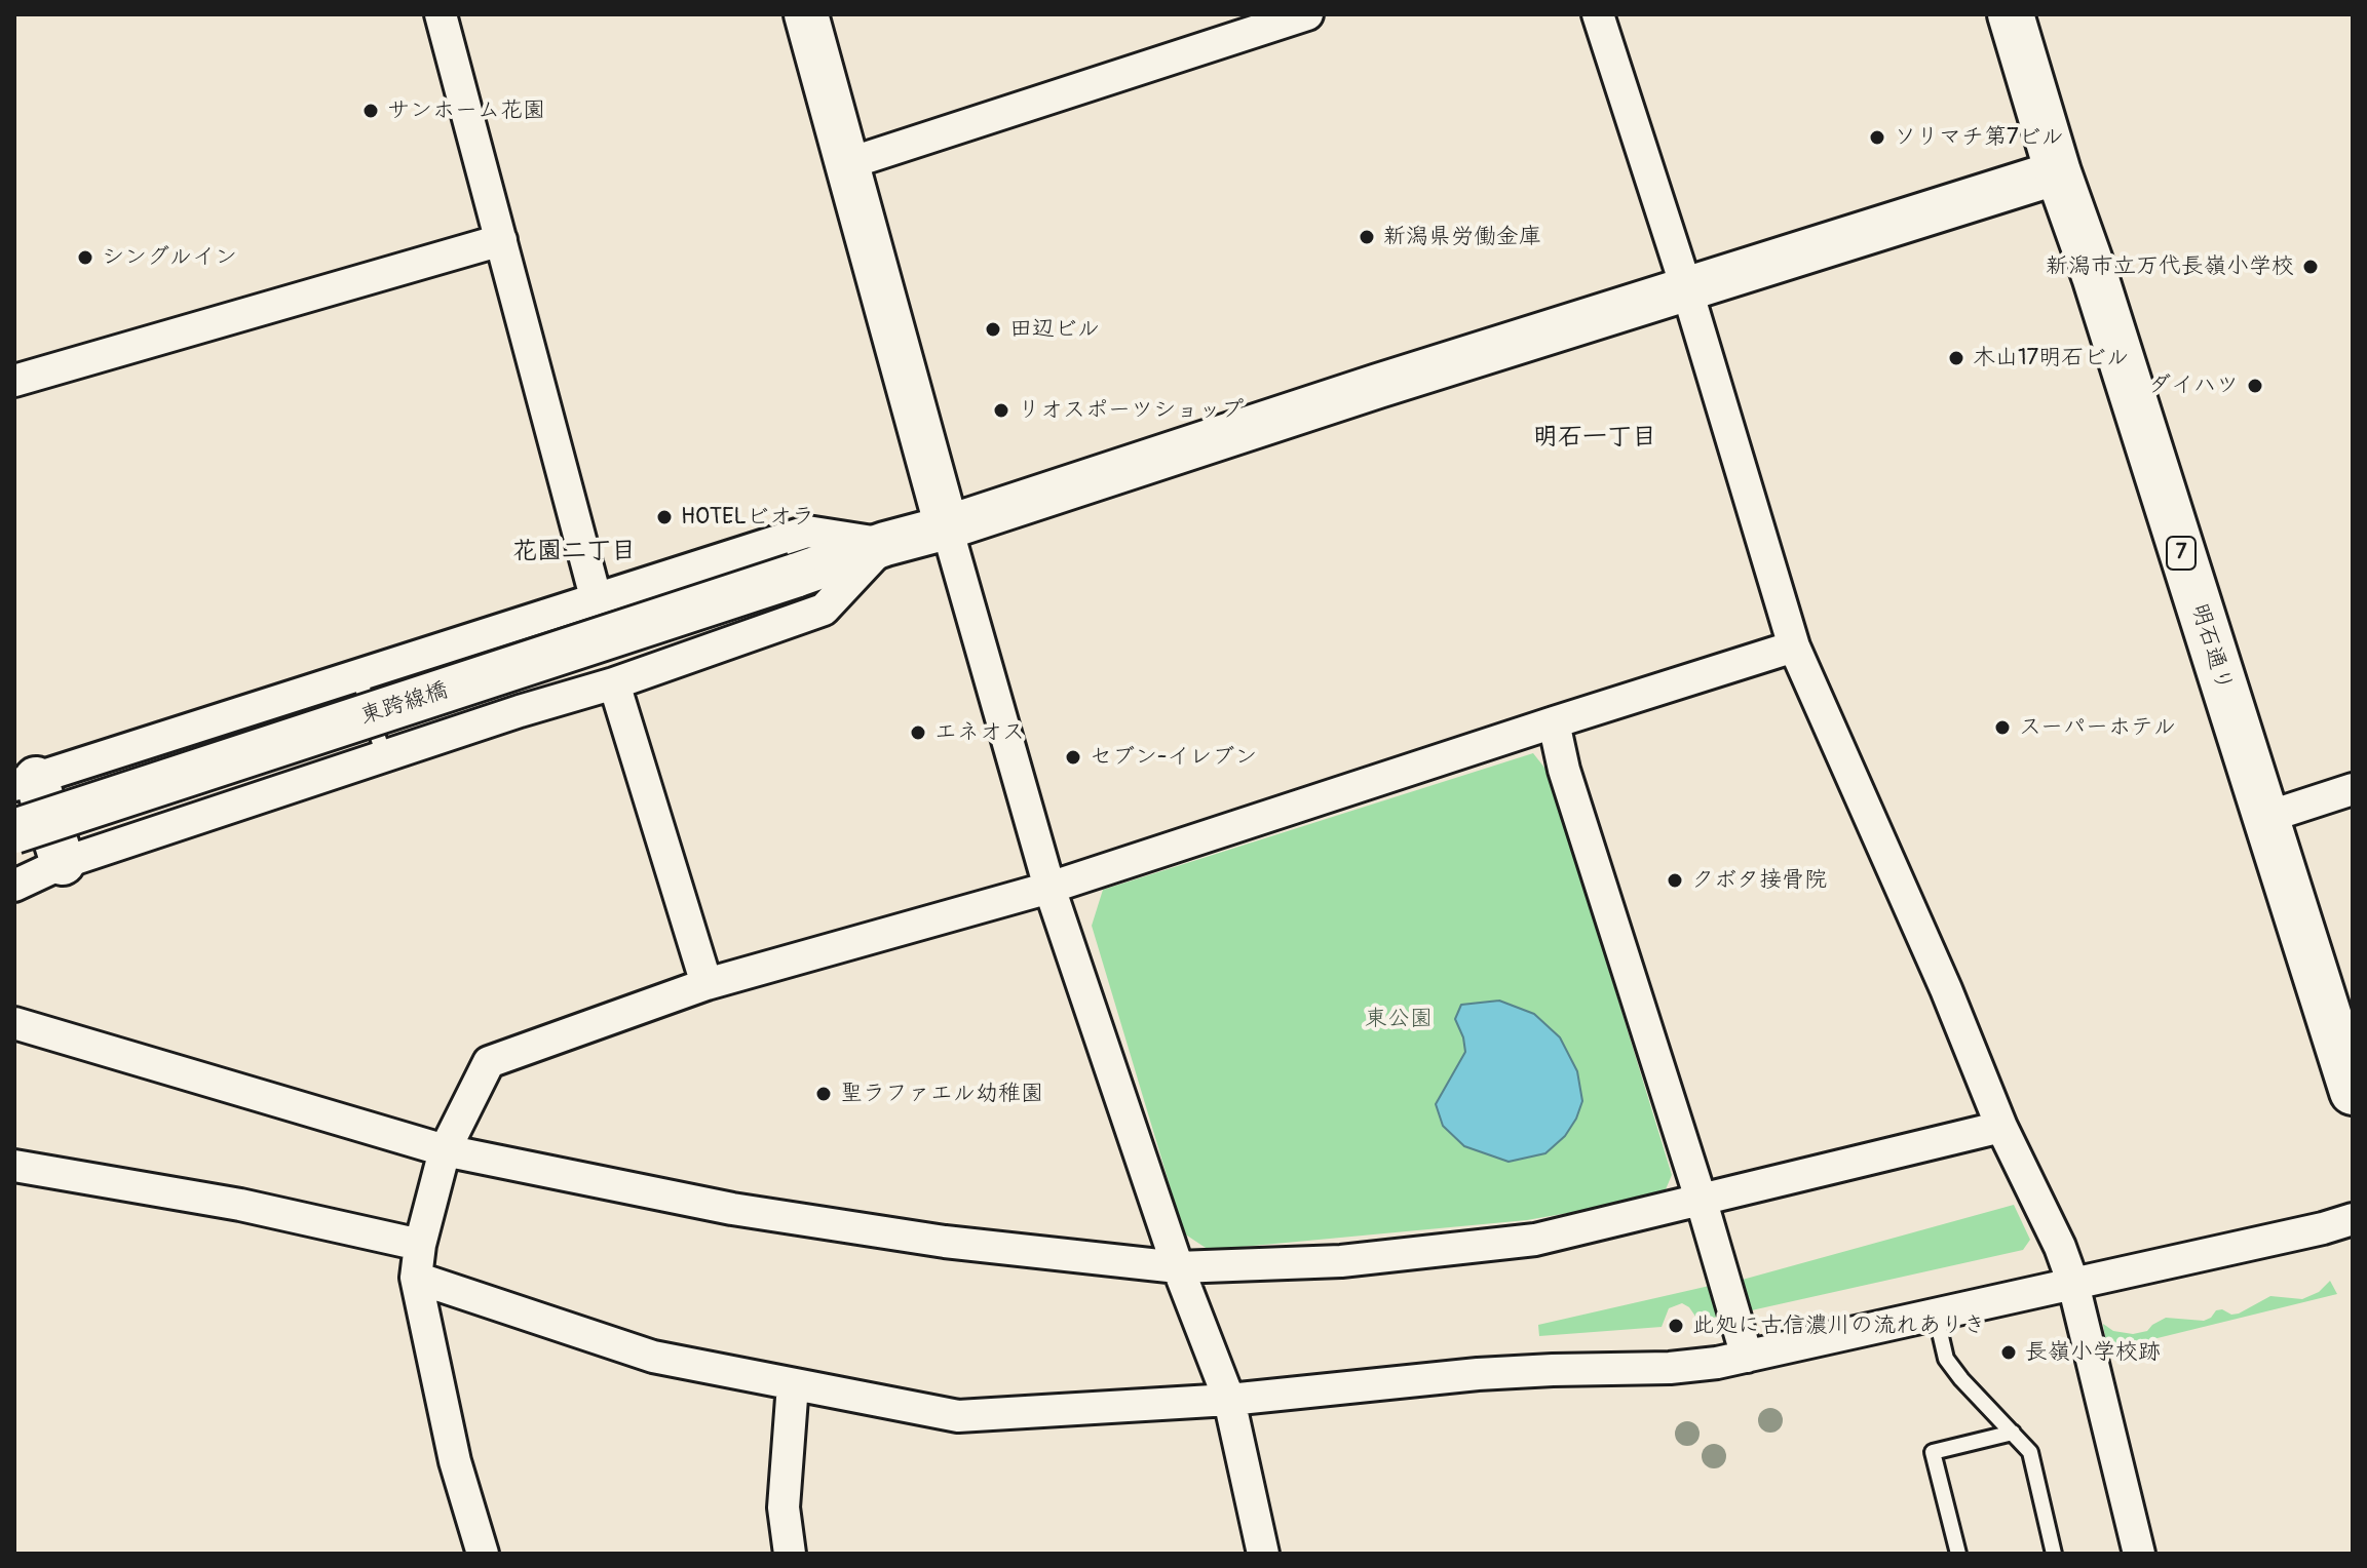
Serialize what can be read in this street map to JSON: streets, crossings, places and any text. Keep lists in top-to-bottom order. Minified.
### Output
{"streets":{"highway":["7","明石通り"],"street":["東跨線橋"]},"crossings":[["明石通り","東跨線橋"]],"districts":["明石一丁目","花園二丁目"],"parks":["東公園"],"places":["サンホーム花園","ソリマチ第7ビル","新潟県労働金庫","シングルイン","新潟市立万代長嶺小学校","田辺ビル","木山17明石ビル","ダイハツ","リオスポーツショップ","HOTELビオラ","スーパーホテル","エネオス","セブン-イレブン","クボタ接骨院","聖ラファエル幼稚園","此処に古信濃川の流れありき","長嶺小学校跡"]}
